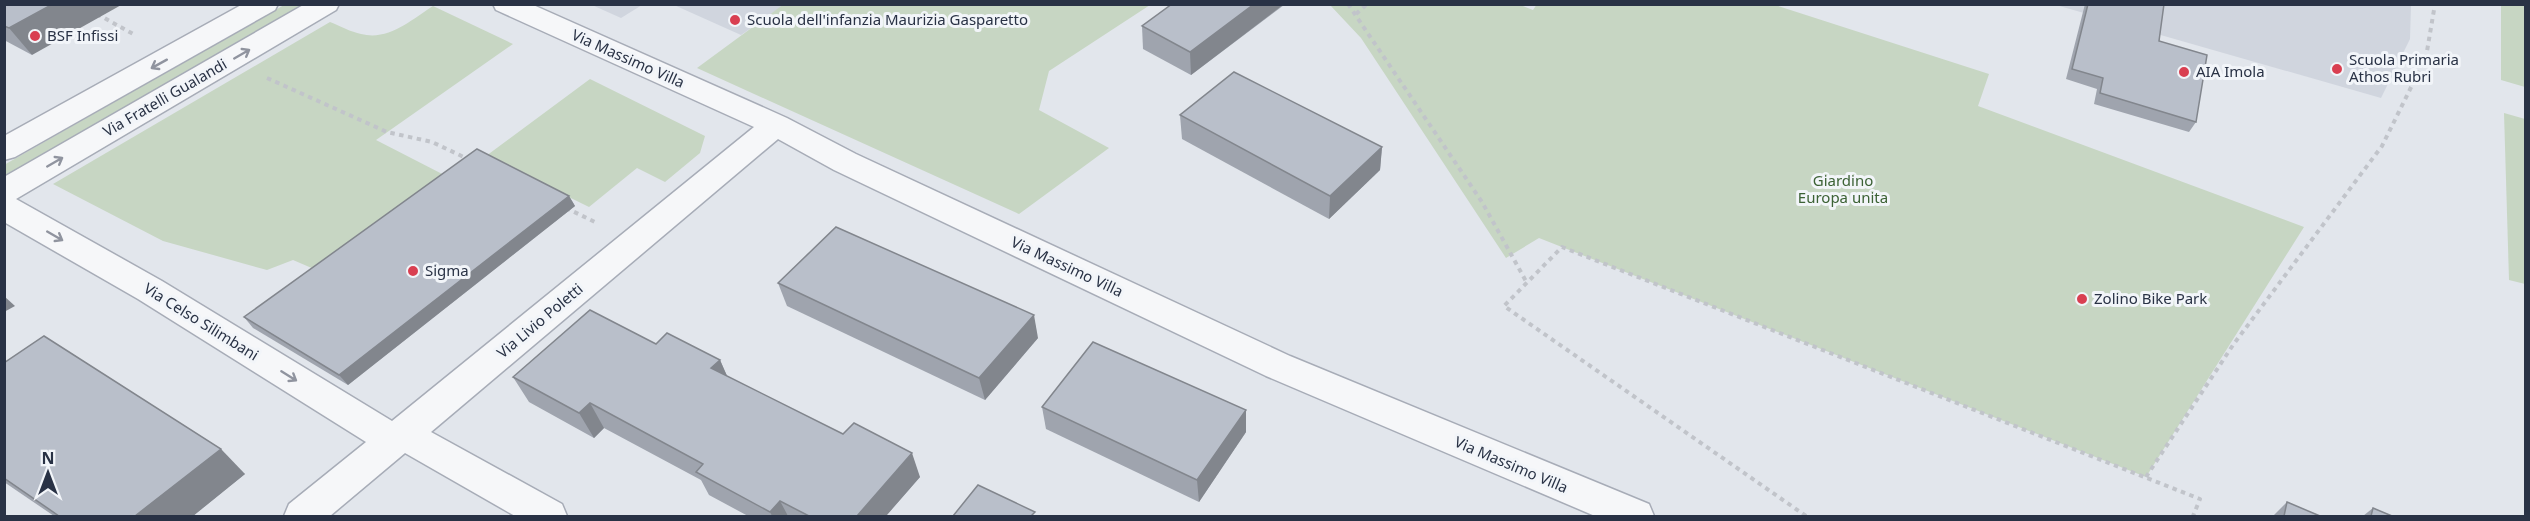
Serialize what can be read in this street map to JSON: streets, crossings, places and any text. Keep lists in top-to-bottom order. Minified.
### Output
{"streets":{"street":["Via Massimo Villa","Via Fratelli Gualandi","Via Livio Poletti","Via Celso Silimbani"]},"crossings":[["Via Massimo Villa","Via Livio Poletti"],["Via Livio Poletti","Via Celso Silimbani"]],"one_way":["Via Celso Silimbani"],"parks":["Giardino Europa unita"],"places":["Scuola dell'infanzia Maurizia Gasparetto","BSF Infissi","Scuola Primaria Athos Rubri","AIA Imola","Sigma","Zolino Bike Park"],"north":"top"}
